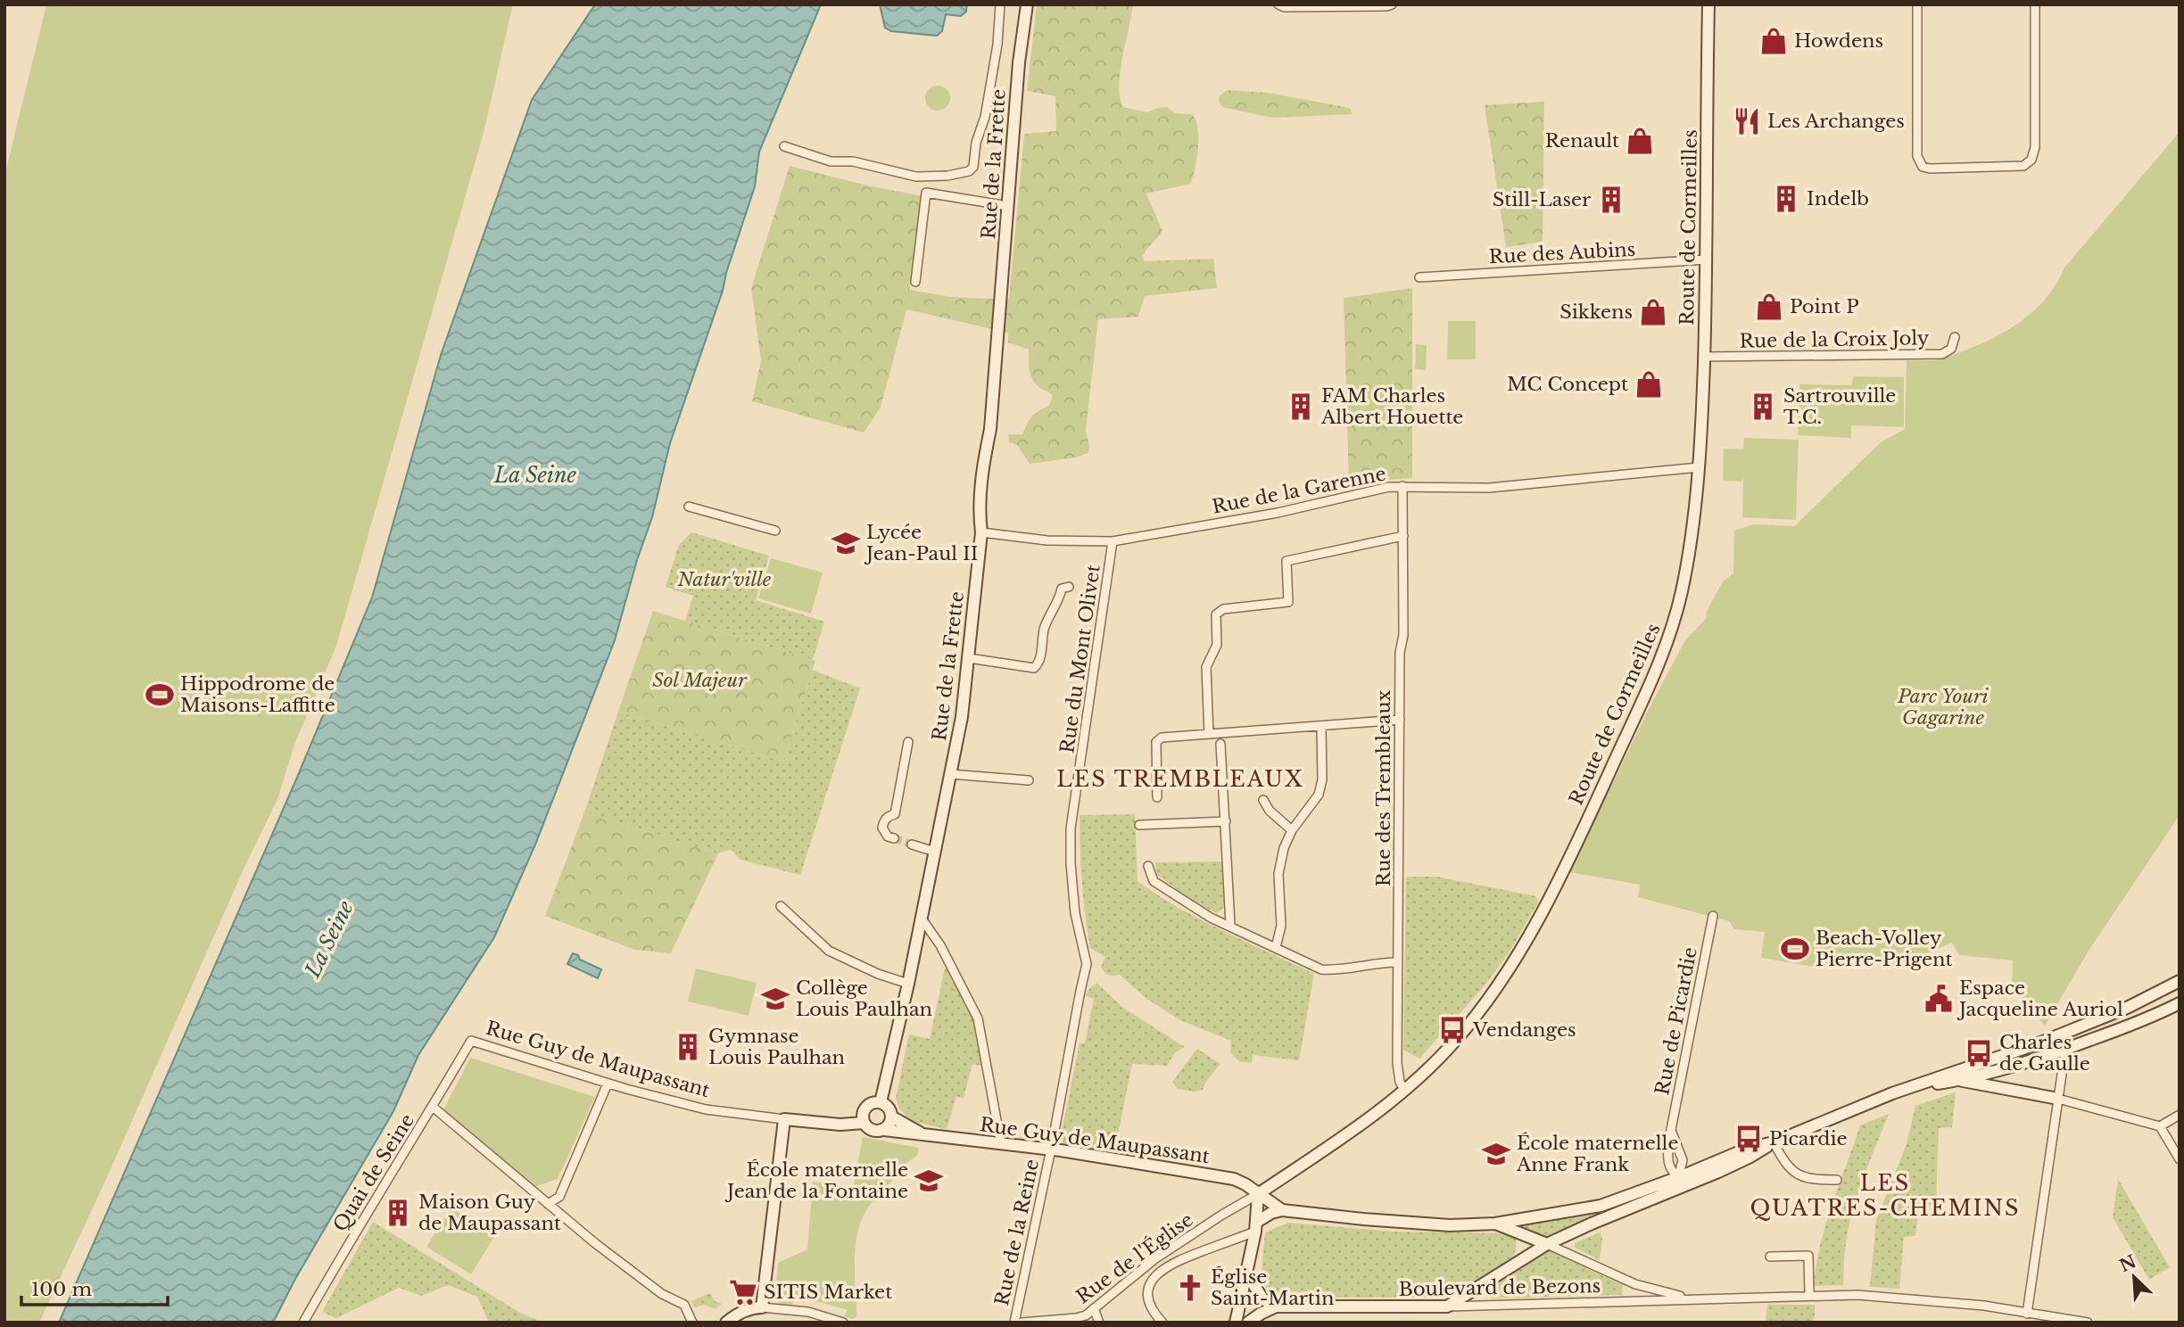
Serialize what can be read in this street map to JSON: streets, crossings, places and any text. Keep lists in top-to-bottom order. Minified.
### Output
{"streets":{"main road":["Rue de la Frette","Route de Cormeilles","Rue Guy de Maupassant","Boulevard de Bezons"],"street":["Rue des Aubins","Rue de la Croix Joly","Rue de la Garenne","Rue du Mont Olivet","Rue des Trembleaux","Rue de Picardie","Quai de Seine","Rue de la Reine","Rue de l'Église"]},"crossings":[["Rue de la Frette","Rue de la Garenne"],["Rue de la Frette","Rue Guy de Maupassant"],["Route de Cormeilles","Rue des Aubins"],["Route de Cormeilles","Rue de la Croix Joly"],["Route de Cormeilles","Rue de la Garenne"],["Route de Cormeilles","Rue des Trembleaux"],["Route de Cormeilles","Rue Guy de Maupassant"],["Route de Cormeilles","Rue de l'Église"],["Rue de la Garenne","Rue du Mont Olivet"],["Rue de la Garenne","Rue des Trembleaux"],["Rue du Mont Olivet","Rue Guy de Maupassant"],["Rue du Mont Olivet","Rue de la Reine"],["Rue Guy de Maupassant","Quai de Seine"],["Rue Guy de Maupassant","Rue de la Reine"],["Rue Guy de Maupassant","Rue de l'Église"]],"districts":["LES TREMBLEAUX","LES QUATRES-CHEMINS"],"water":["La Seine"],"parks":["Natur'ville","Sol Majeur","Parc Youri Gagarine"],"places":{"shop":["Howdens","Renault","Point P","Sikkens","MC Concept"],"restaurant":["Les Archanges"],"building":["Indelb","Still-Laser","FAM Charles Albert Houette","Sartrouville T.C.","Gymnase Louis Paulhan","Maison Guy de Maupassant"],"school or university":["Lycée Jean-Paul II","Collège Louis Paulhan","École maternelle Anne Frank","École maternelle Jean de la Fontaine"],"sports":["Hippodrome de Maisons-Laffitte","Beach-Volley Pierre-Prigent"],"public building":["Espace Jacqueline Auriol"],"bus stop":["Vendanges","Charles de Gaulle","Picardie"],"church":["Église Saint-Martin"],"supermarket":["SITIS Market"]},"scale_bar":"100 m","north":"top left"}
